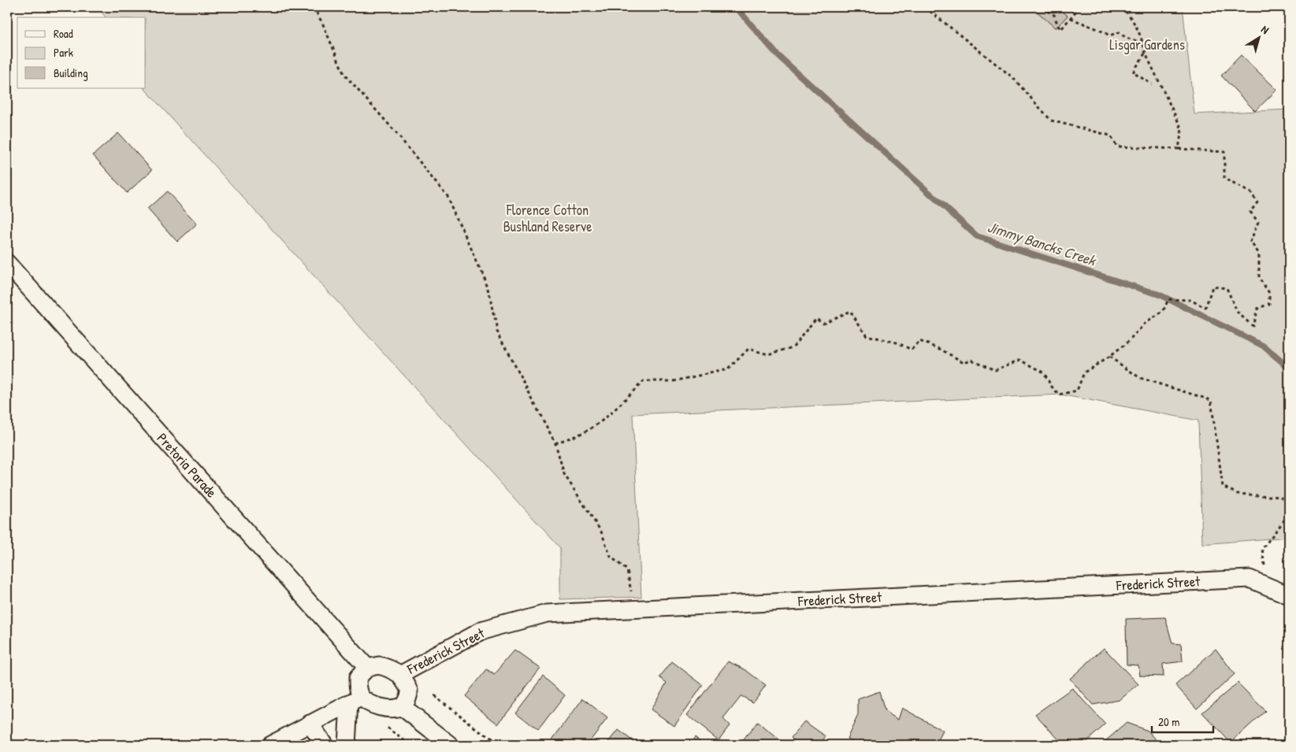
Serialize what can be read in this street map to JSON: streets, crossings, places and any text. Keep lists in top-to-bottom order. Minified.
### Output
{"streets":{"street":["Pretoria Parade","Frederick Street"]},"crossings":[["Pretoria Parade","Frederick Street"]],"water":["Jimmy Bancks Creek"],"parks":["Lisgar Gardens","Florence Cotton Bushland Reserve"],"legend":["Road","Park","Building"],"scale_bar":"20 m","north":"top right"}
